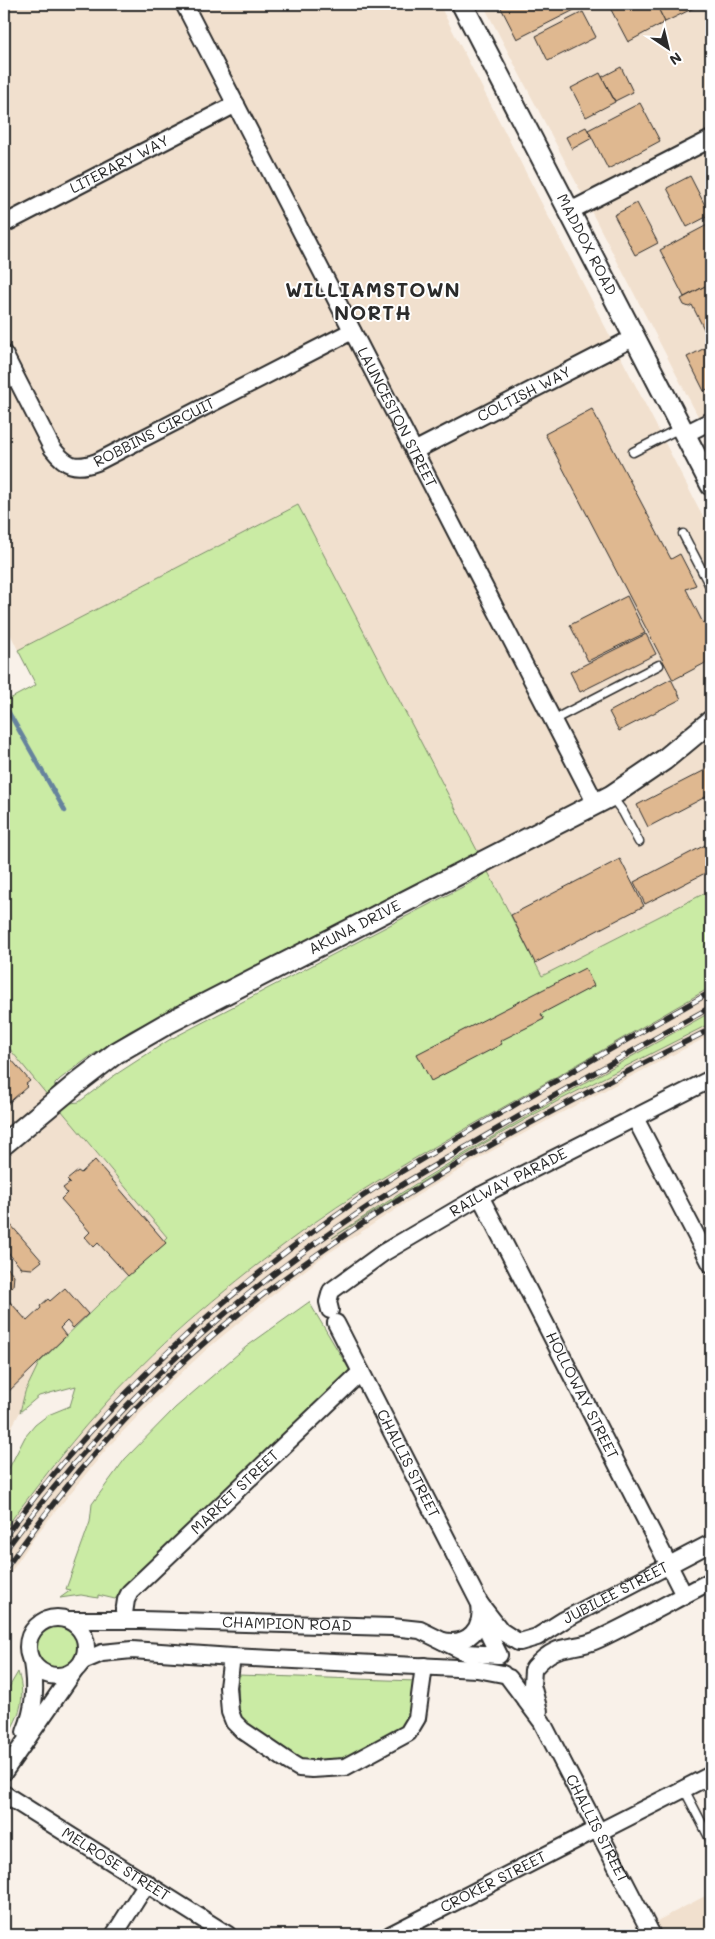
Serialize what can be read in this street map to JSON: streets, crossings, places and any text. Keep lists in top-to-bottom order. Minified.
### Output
{"streets":{"street":["LITERARY WAY","MADDOX ROAD","COLTISH WAY","LAUNCESTON STREET","ROBBINS CIRCUIT","AKUNA DRIVE","RAILWAY PARADE","HOLLOWAY STREET","CHALLIS STREET","MARKET STREET","JUBILEE STREET","CHAMPION ROAD","MELROSE STREET","CROKER STREET"]},"crossings":[["LITERARY WAY","LAUNCESTON STREET"],["MADDOX ROAD","COLTISH WAY"],["COLTISH WAY","LAUNCESTON STREET"],["LAUNCESTON STREET","ROBBINS CIRCUIT"],["LAUNCESTON STREET","AKUNA DRIVE"],["RAILWAY PARADE","HOLLOWAY STREET"],["RAILWAY PARADE","CHALLIS STREET"],["HOLLOWAY STREET","JUBILEE STREET"],["CHALLIS STREET","MARKET STREET"],["CHALLIS STREET","JUBILEE STREET"],["CHALLIS STREET","CHAMPION ROAD"],["CHALLIS STREET","CROKER STREET"],["MARKET STREET","CHAMPION ROAD"],["JUBILEE STREET","CHAMPION ROAD"]],"districts":["WILLIAMSTOWN NORTH"],"north":"bottom right"}
